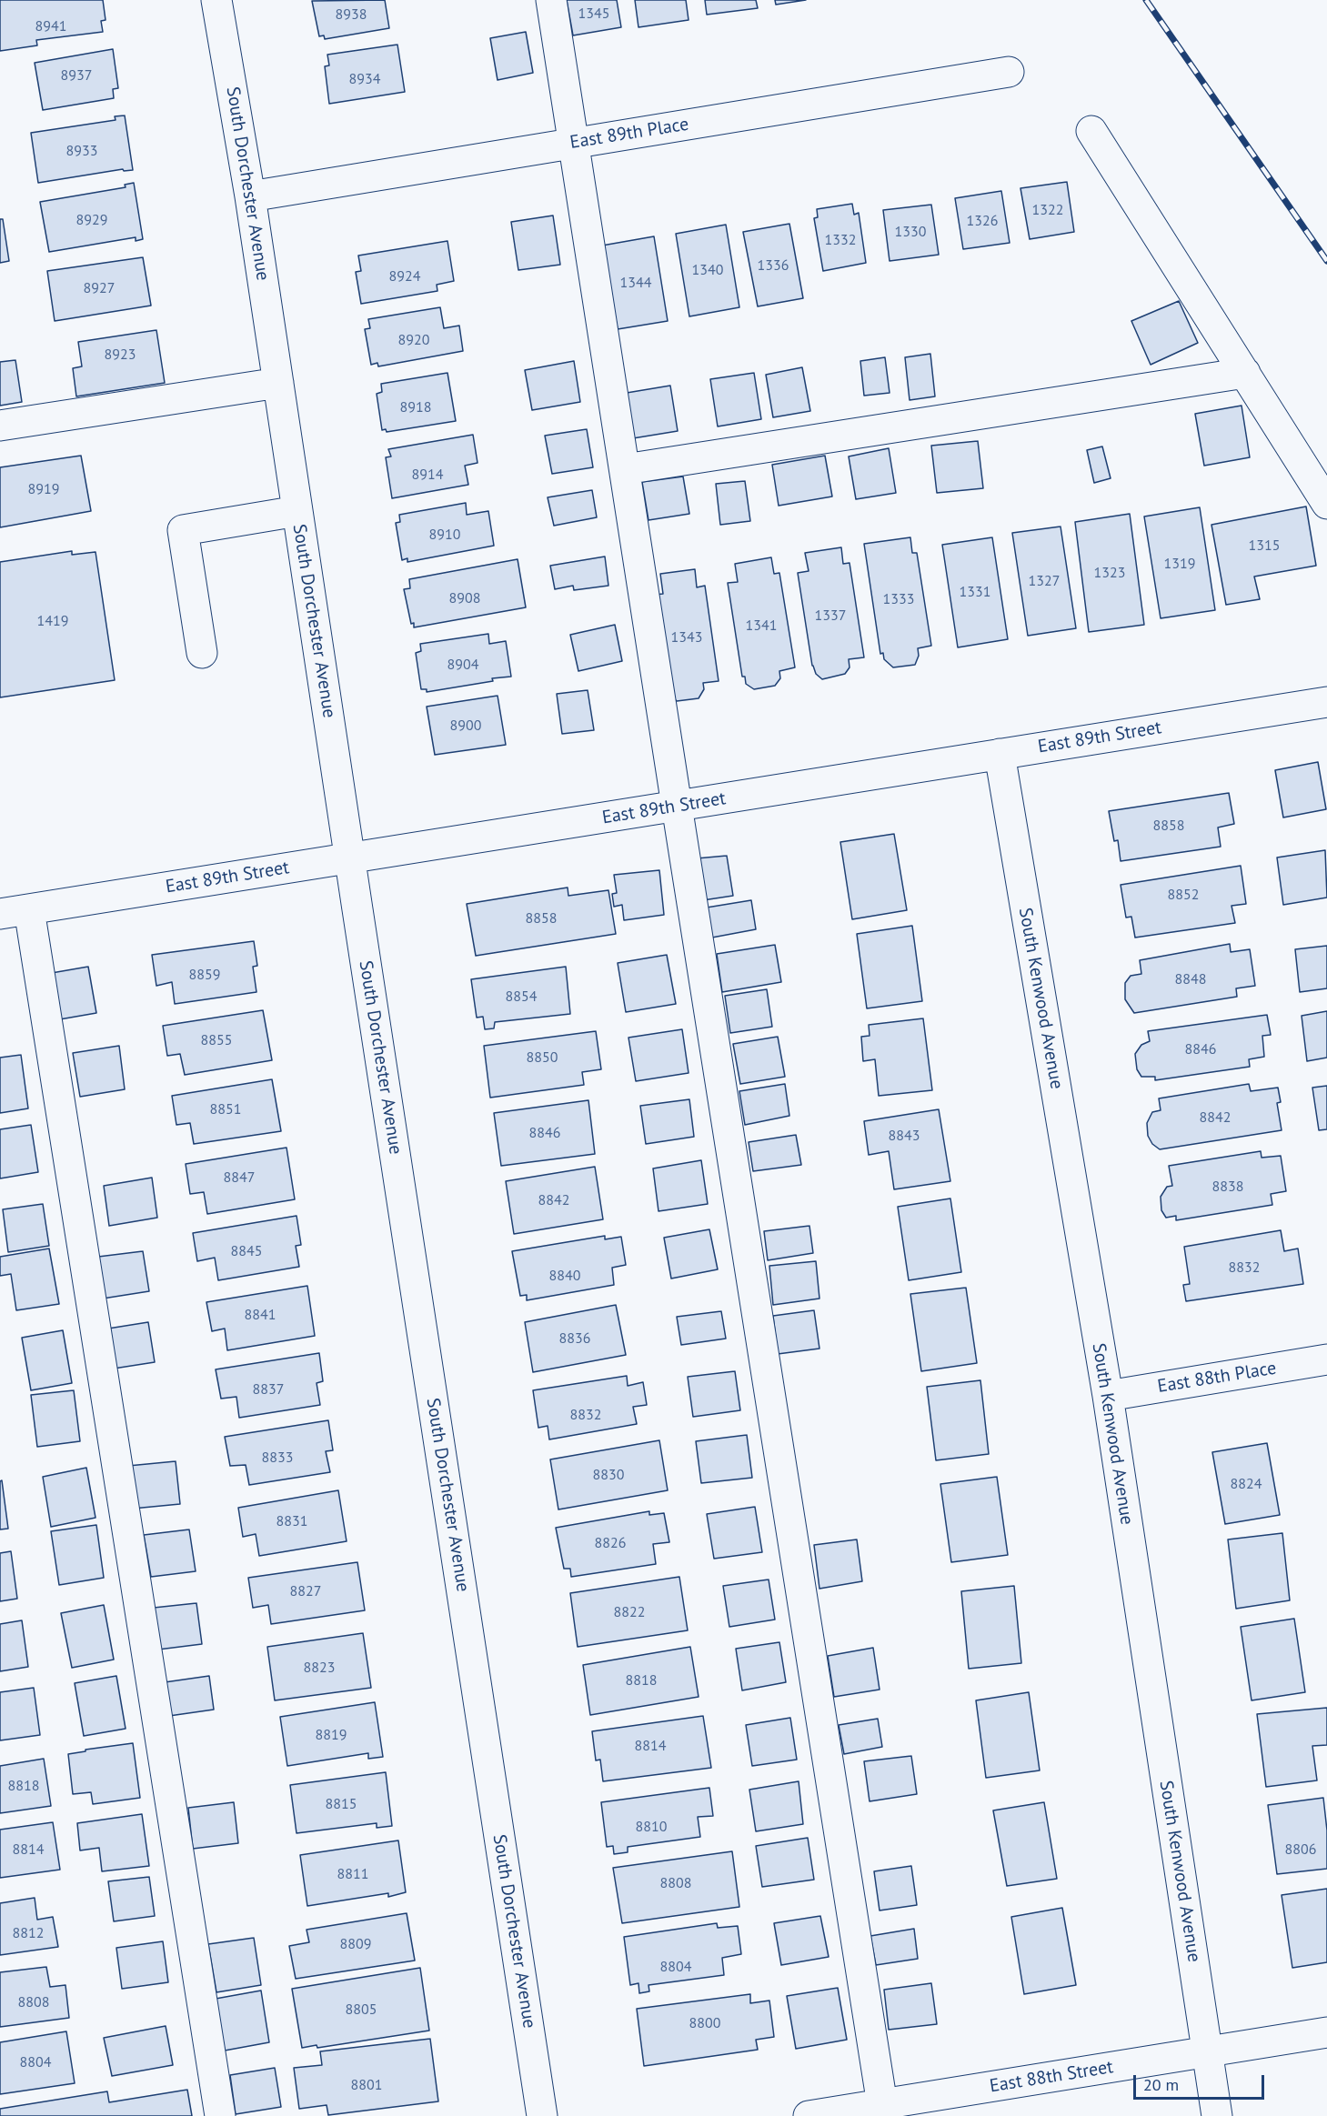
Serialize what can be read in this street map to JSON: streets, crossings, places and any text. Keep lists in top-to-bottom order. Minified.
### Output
{"streets":{"street":["East 89th Place","South Dorchester Avenue","East 89th Street","South Kenwood Avenue","East 88th Place","East 88th Street"]},"crossings":[["East 89th Place","South Dorchester Avenue"],["South Dorchester Avenue","East 89th Street"],["East 89th Street","South Kenwood Avenue"],["South Kenwood Avenue","East 88th Place"],["South Kenwood Avenue","East 88th Street"]],"house_numbers":["1345","8938","8941","8937","8934","8933","1322","8929","1326","1330","1332","1336","1340","8924","1344","8927","8920","8923","8918","8914","8919","8910","1315","1319","1323","1327","1331","8908","1333","1337","1419","1341","1343","8904","8900","8858","8852","8858","8859","8848","8854","8855","8846","8850","8851","8842","8846","8843","8847","8838","8842","8845","8832","8840","8841","8836","8837","8832","8833","8830","8824","8831","8826","8827","8822","8823","8818","8819","8814","8818","8815","8810","8814","8806","8811","8808","8812","8809","8804","8808","8805","8800","8804","8801"],"scale_bar":"20 m"}
